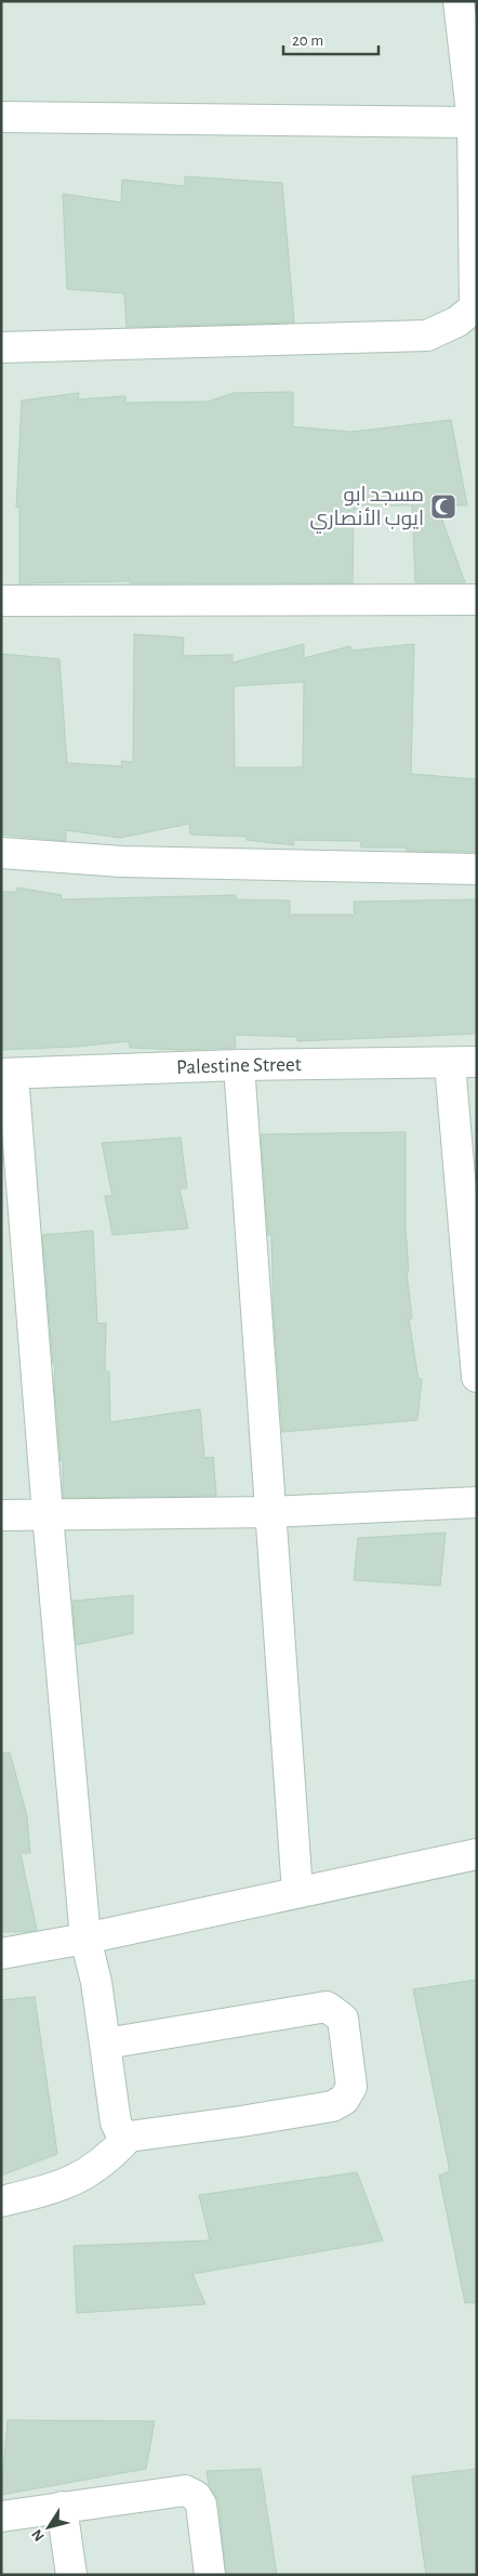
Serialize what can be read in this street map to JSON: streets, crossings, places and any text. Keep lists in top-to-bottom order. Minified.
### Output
{"streets":{"street":["Palestine Street"]},"places":{"mosque":["مسجد ابو ايوب الأنصاري"]},"scale_bar":"20 m","north":"bottom left"}
